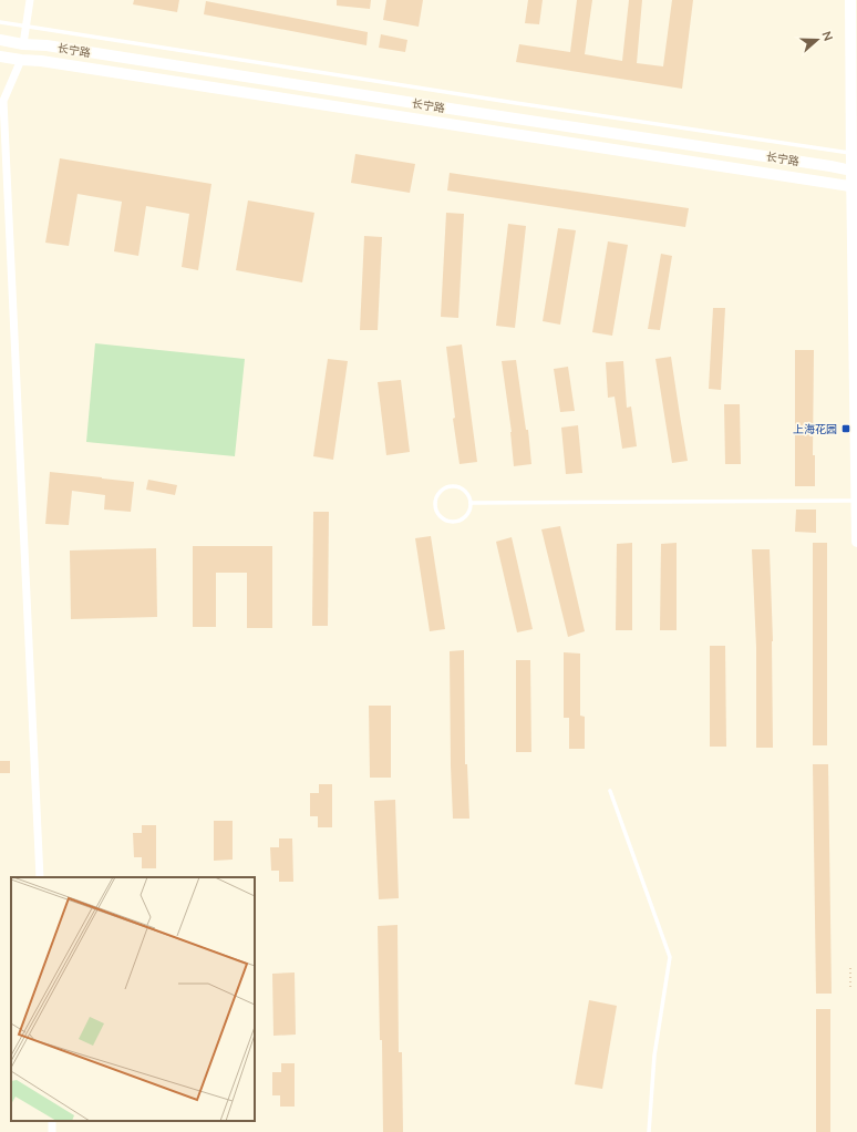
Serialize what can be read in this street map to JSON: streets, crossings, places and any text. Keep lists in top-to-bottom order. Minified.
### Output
{"streets":{"main road":["长宁路"]},"places":{"transit":["上海花园"]},"north":"right"}
